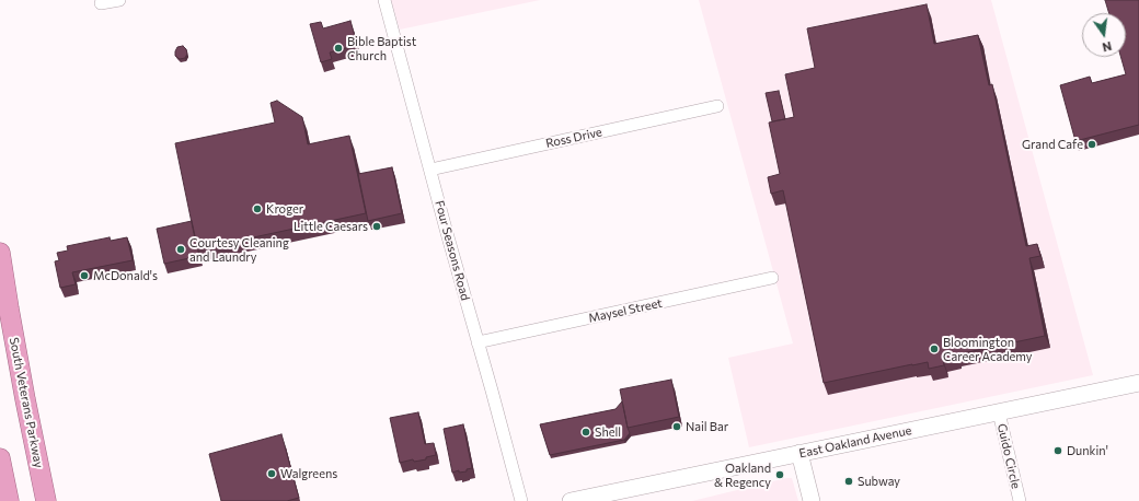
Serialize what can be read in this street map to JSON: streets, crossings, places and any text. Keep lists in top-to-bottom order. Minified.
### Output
{"streets":{"highway":["South Veterans Parkway"],"main road":["East Oakland Avenue"],"street":["Ross Drive","Four Seasons Road","Maysel Street","Guido Circle"]},"crossings":[["Ross Drive","Four Seasons Road"],["Four Seasons Road","Maysel Street"],["East Oakland Avenue","Guido Circle"]],"places":["Bible Baptist Church","Grand Cafe","Kroger","Little Caesars","Courtesy Cleaning and Laundry","McDonald's","Bloomington Career Academy","Nail Bar","Shell","Dunkin'","Walgreens","Oakland & Regency","Subway"],"north":"bottom"}
